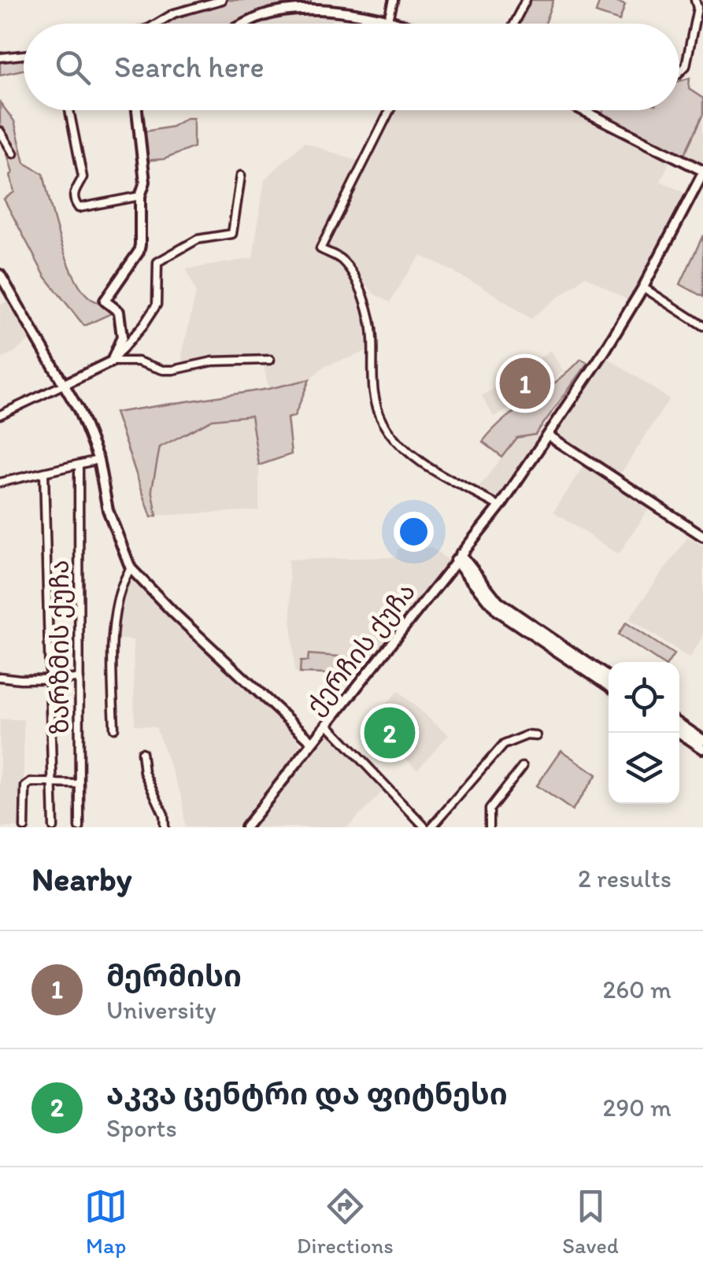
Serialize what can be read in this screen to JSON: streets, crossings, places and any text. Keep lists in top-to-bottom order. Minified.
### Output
{"streets":{"street":["ზარზმის ქუჩა","ქერჩის ქუჩა"]},"page":{"search":"Search here","pins":["1","2"],"heading":["Nearby","2 results"],"list":[{"mark":"1","name":"მერმისი","note":"University","value":"260 m"},{"mark":"2","name":"აკვა ცენტრი და ფიტნესი","note":"Sports","value":"290 m"}],"nav":["Map","Directions","Saved"]}}
